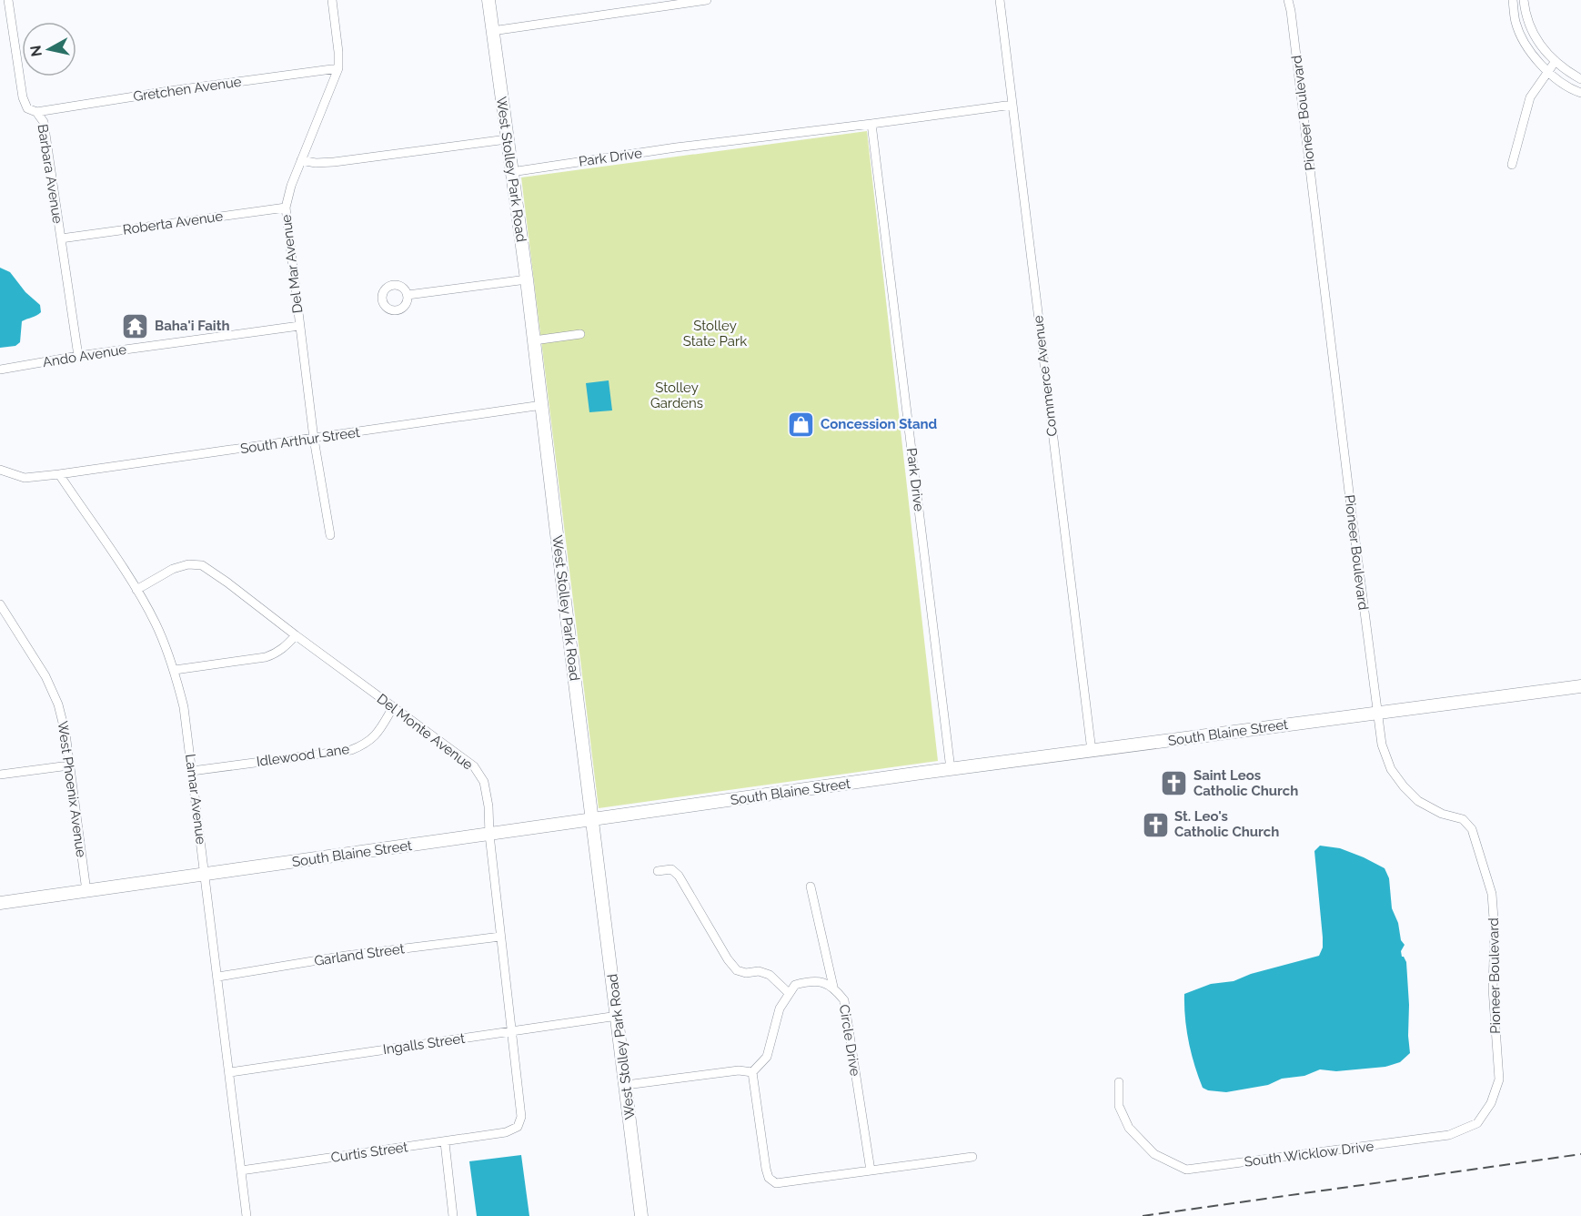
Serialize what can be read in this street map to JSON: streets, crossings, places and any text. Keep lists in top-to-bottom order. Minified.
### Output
{"streets":{"street":["Gretchen Avenue","Pioneer Boulevard","Park Drive","West Stolley Park Road","Barbara Avenue","Roberta Avenue","Del Mar Avenue","Ando Avenue","Commerce Avenue","South Arthur Street","Del Monte Avenue","South Blaine Street","Idlewood Lane","West Phoenix Avenue","Lamar Avenue","Garland Street","Circle Drive","Ingalls Street","Curtis Street","South Wicklow Drive"]},"crossings":[["Gretchen Avenue","Barbara Avenue"],["Gretchen Avenue","Del Mar Avenue"],["Pioneer Boulevard","South Blaine Street"],["Pioneer Boulevard","South Wicklow Drive"],["Park Drive","West Stolley Park Road"],["Park Drive","Commerce Avenue"],["Park Drive","South Blaine Street"],["West Stolley Park Road","South Arthur Street"],["West Stolley Park Road","South Blaine Street"],["West Stolley Park Road","Ingalls Street"],["Barbara Avenue","Roberta Avenue"],["Barbara Avenue","Ando Avenue"],["Roberta Avenue","Del Mar Avenue"],["Del Mar Avenue","Ando Avenue"],["Del Mar Avenue","South Arthur Street"],["Commerce Avenue","South Blaine Street"],["South Arthur Street","Lamar Avenue"],["Del Monte Avenue","South Blaine Street"],["Del Monte Avenue","Idlewood Lane"],["Del Monte Avenue","Lamar Avenue"],["Del Monte Avenue","Garland Street"],["Del Monte Avenue","Ingalls Street"],["Del Monte Avenue","Curtis Street"],["South Blaine Street","West Phoenix Avenue"],["South Blaine Street","Lamar Avenue"],["Idlewood Lane","Lamar Avenue"],["Lamar Avenue","Garland Street"],["Lamar Avenue","Ingalls Street"],["Lamar Avenue","Curtis Street"]],"parks":["Stolley State Park","Stolley Gardens"],"places":{"temple":["Baha'i Faith"],"shop":["Concession Stand"],"church":["Saint Leos Catholic Church","St. Leo's Catholic Church"]},"north":"left"}
